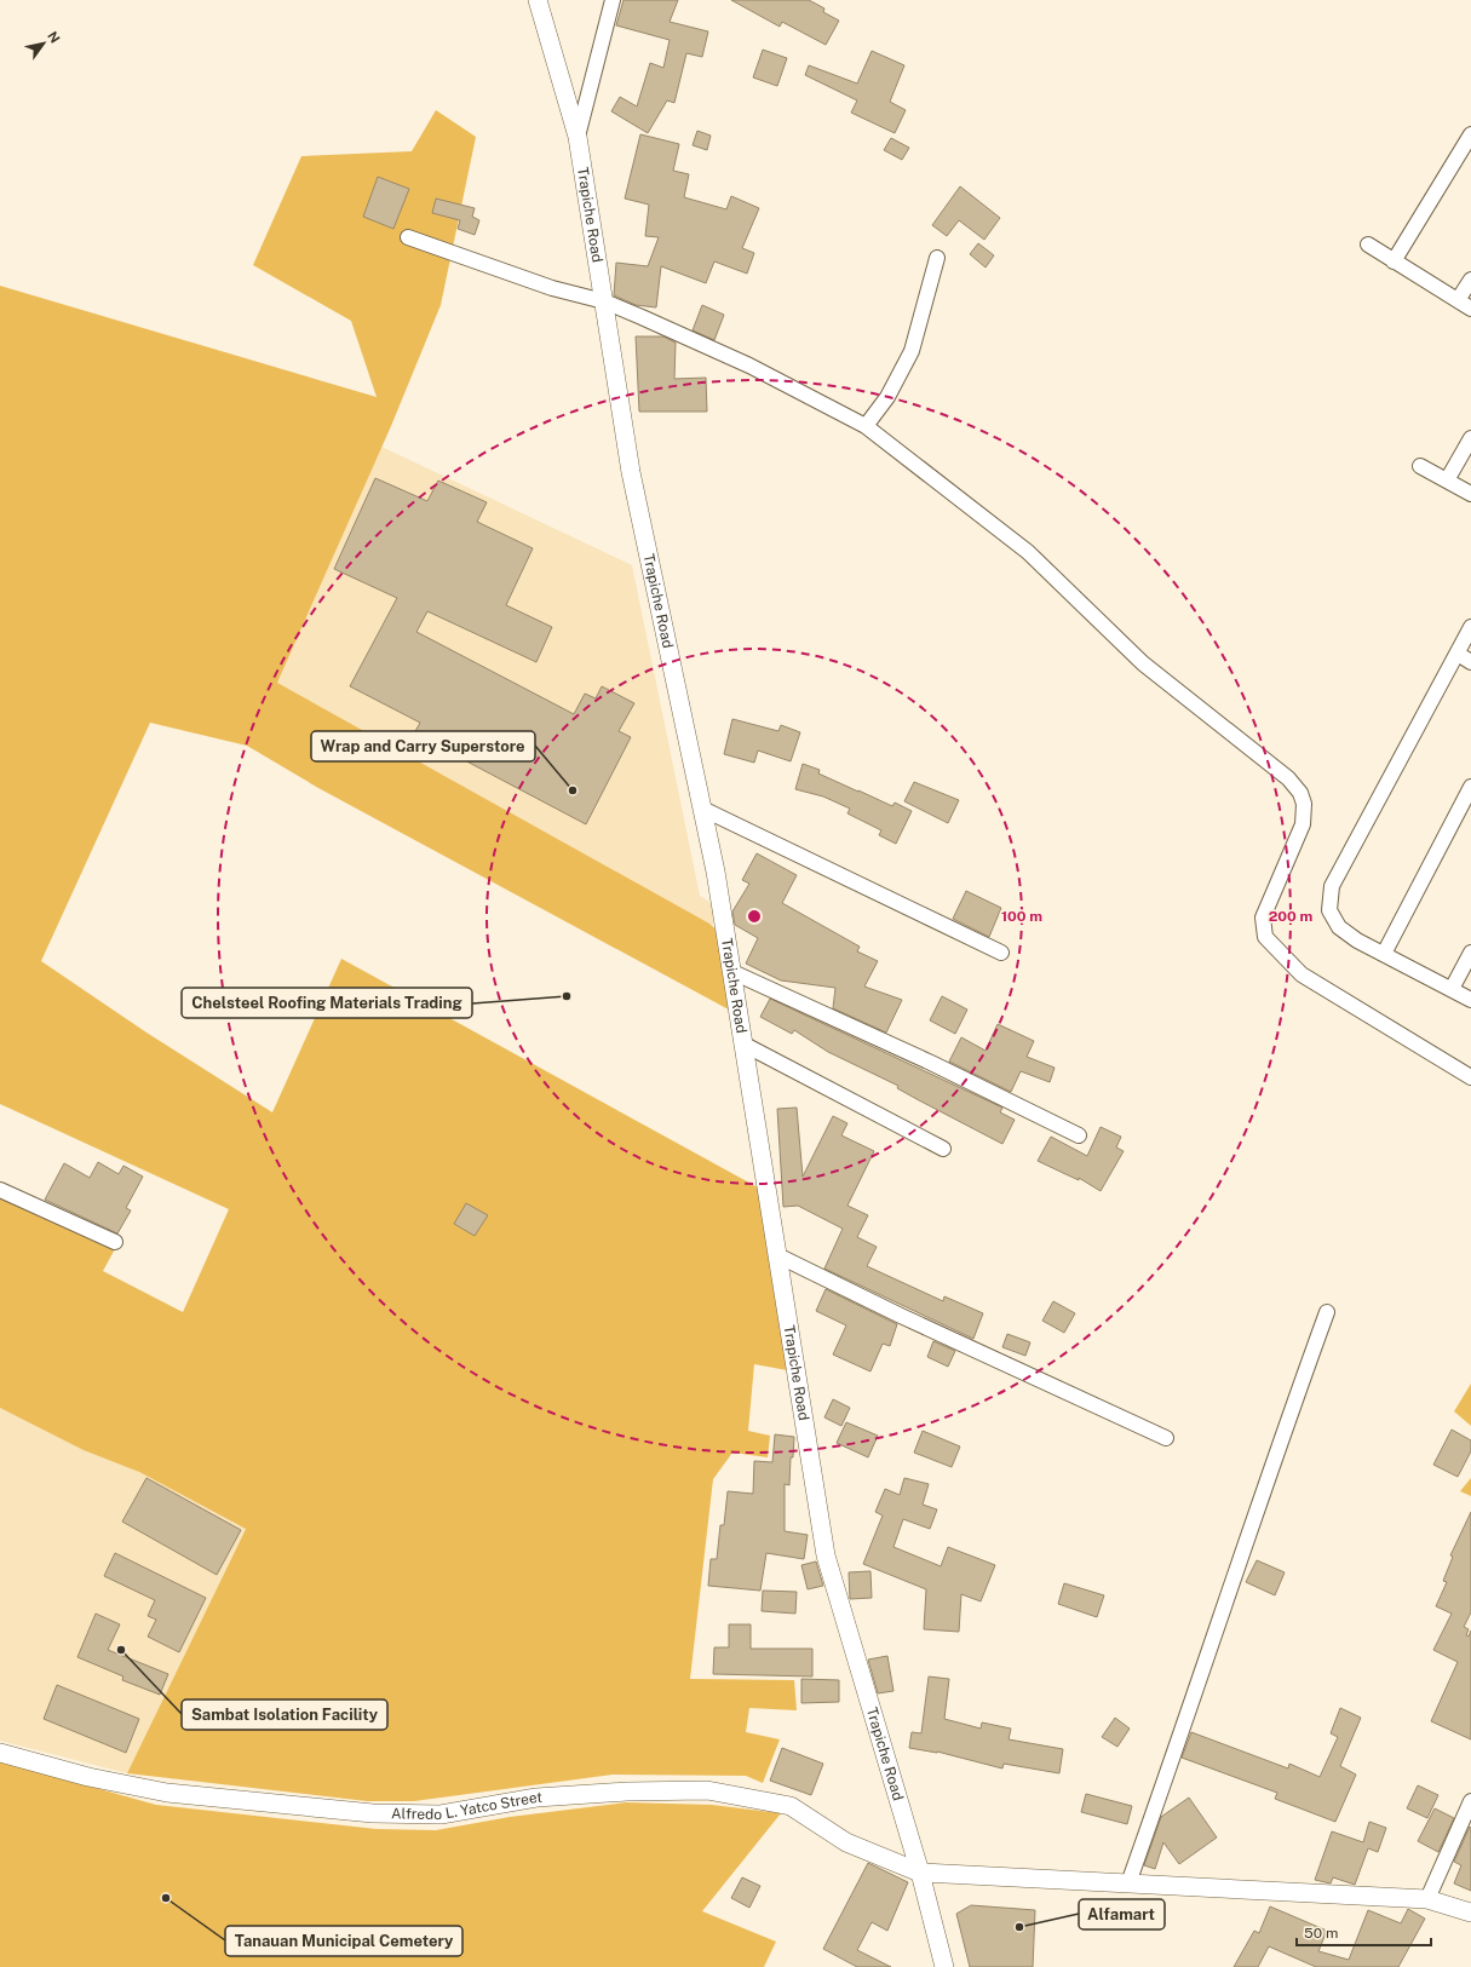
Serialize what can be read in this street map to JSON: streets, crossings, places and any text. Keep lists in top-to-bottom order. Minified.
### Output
{"streets":{"street":["Trapiche Road","Alfredo L. Yatco Street"]},"crossings":[["Trapiche Road","Alfredo L. Yatco Street"]],"places":["Wrap and Carry Superstore","Chelsteel Roofing Materials Trading","Sambat Isolation Facility","Tanauan Municipal Cemetery","Alfamart"],"scale_bar":"50 m","north":"top right","rings":["100 m","200 m"]}
